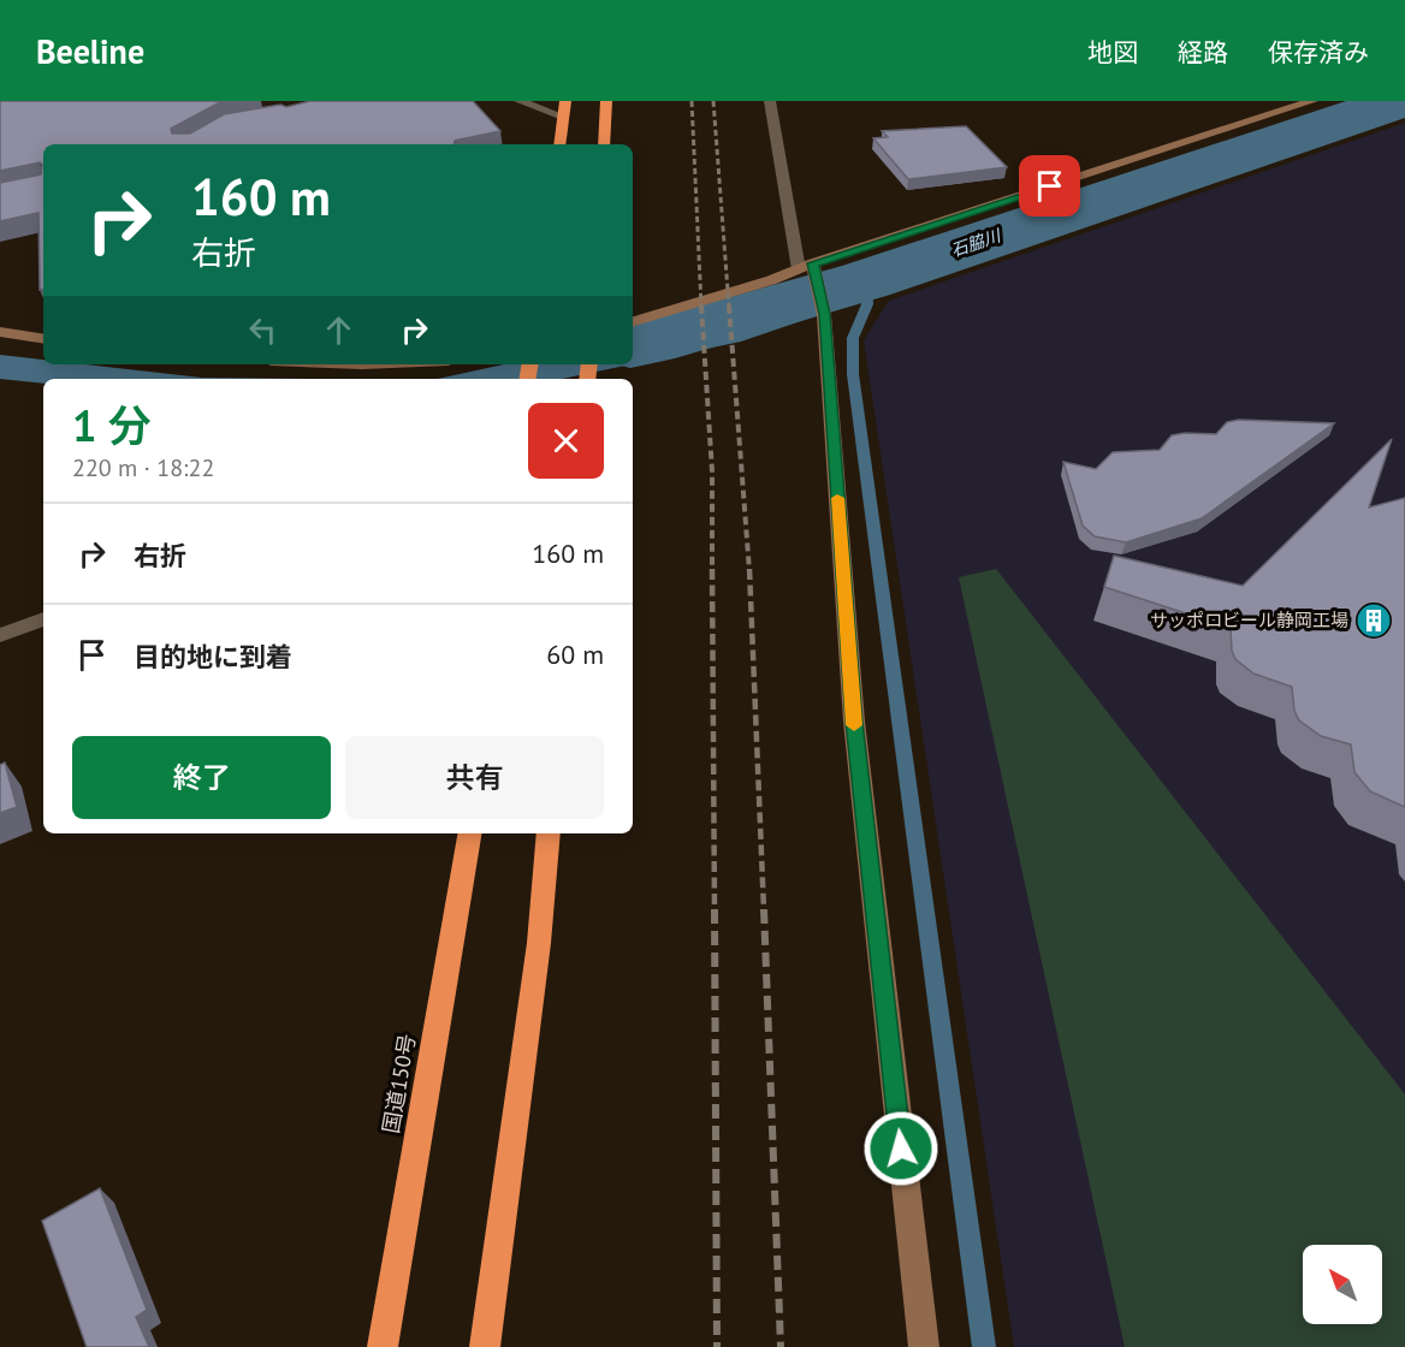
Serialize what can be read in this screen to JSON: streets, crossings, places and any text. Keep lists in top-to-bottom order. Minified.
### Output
{"streets":{"highway":["国道150号"]},"water":["石脇川"],"places":{"building":["サッポロビール静岡工場"]},"north":"top left","page":{"header":"Beeline","nav":["地図","経路","保存済み"],"turn":["160 m","右折"],"heading":["1 分","220 m · 18:22"],"list":[{"name":"右折","value":"160 m"},{"name":"目的地に到着","value":"60 m"}],"buttons":["終了","共有"]}}
